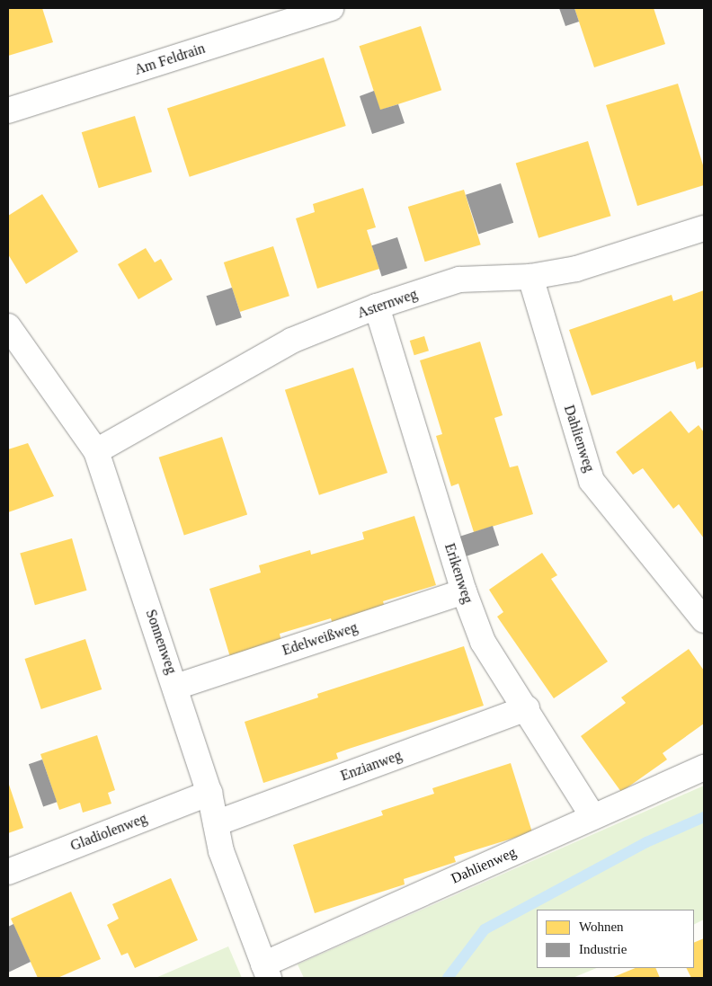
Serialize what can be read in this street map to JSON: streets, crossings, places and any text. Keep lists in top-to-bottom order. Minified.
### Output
{"streets":{"street":["Am Feldrain","Asternweg","Dahlienweg","Erikenweg","Edelweißweg","Sonnenweg","Enzianweg","Gladiolenweg"]},"crossings":[["Asternweg","Dahlienweg"],["Asternweg","Erikenweg"],["Asternweg","Sonnenweg"],["Dahlienweg","Erikenweg"],["Dahlienweg","Sonnenweg"],["Erikenweg","Edelweißweg"],["Erikenweg","Enzianweg"],["Edelweißweg","Sonnenweg"],["Sonnenweg","Enzianweg"],["Sonnenweg","Gladiolenweg"]],"legend":["Wohnen","Industrie"]}
